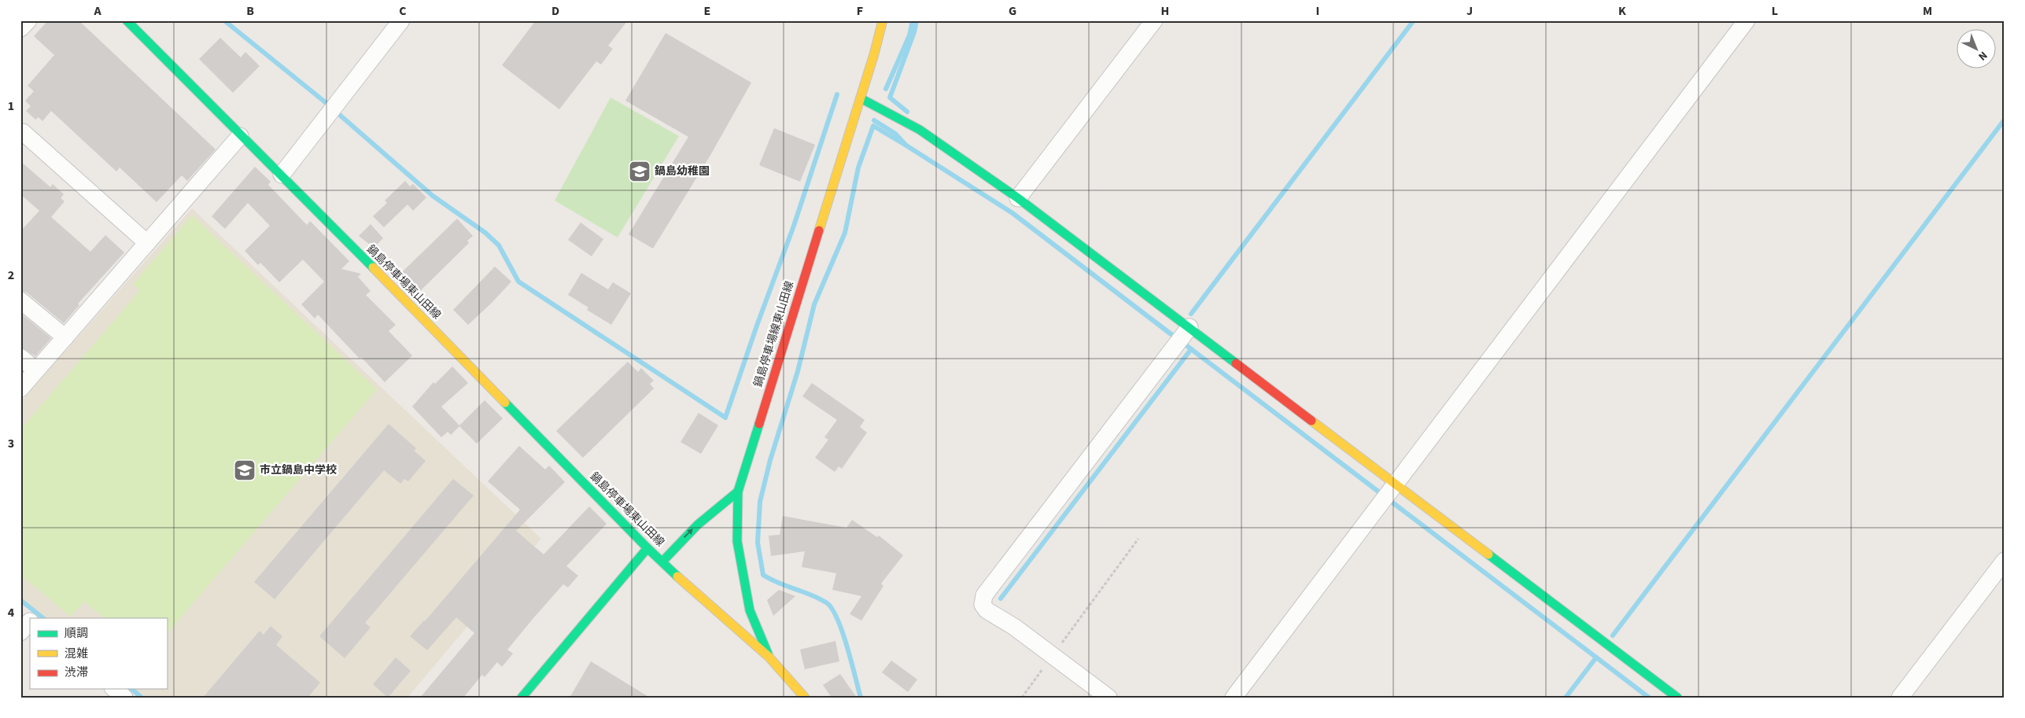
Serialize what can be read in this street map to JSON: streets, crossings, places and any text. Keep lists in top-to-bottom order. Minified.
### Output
{"streets":{"main road":["鍋島停車場東山田線","鍋島停車場線東山田線"]},"crossings":[["鍋島停車場東山田線","鍋島停車場線東山田線"]],"places":{"school or university":["鍋島幼稚園","市立鍋島中学校"]},"legend":["順調","混雑","渋滞"],"north":"bottom right","grid":{"columns":["A","B","C","D","E","F","G","H","I","J","K","L","M"],"rows":["1","2","3","4"]}}
